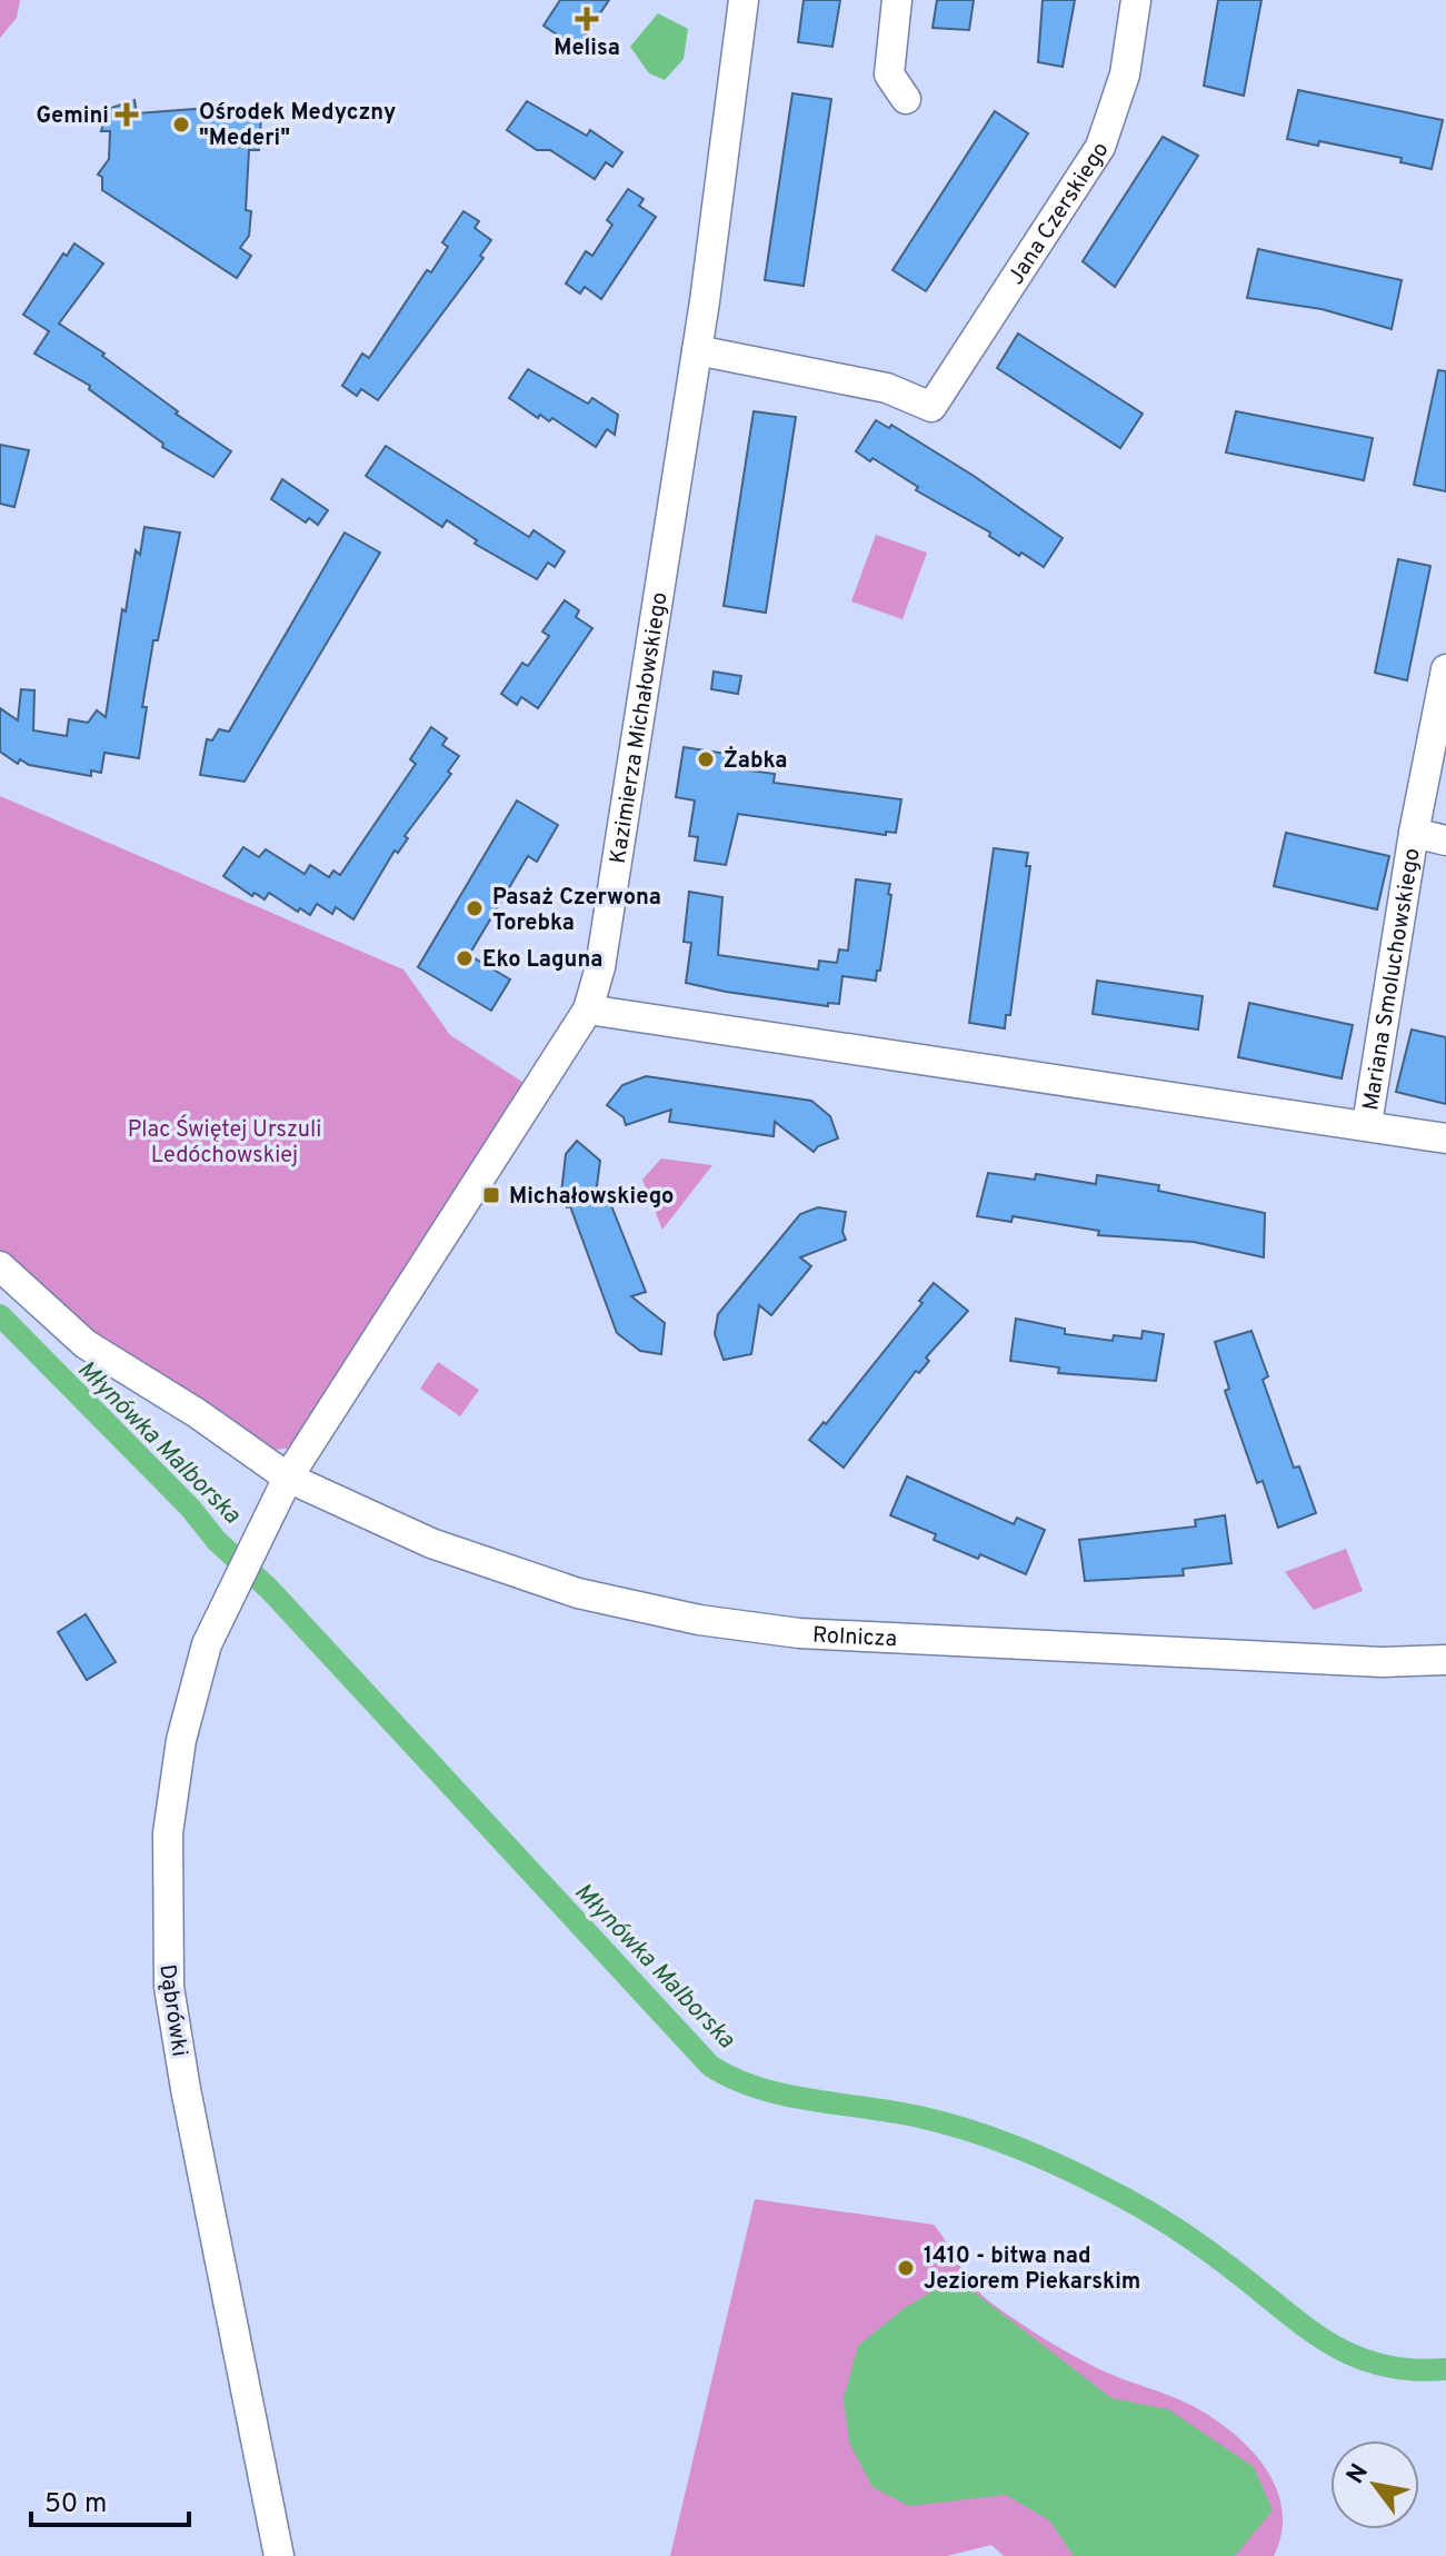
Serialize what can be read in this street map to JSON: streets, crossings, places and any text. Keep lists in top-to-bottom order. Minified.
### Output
{"streets":{"street":["Jana Czerskiego","Kazimierza Michałowskiego","Mariana Smoluchowskiego","Rolnicza","Dąbrówki"]},"crossings":[["Jana Czerskiego","Kazimierza Michałowskiego"],["Kazimierza Michałowskiego","Rolnicza"],["Kazimierza Michałowskiego","Dąbrówki"],["Rolnicza","Dąbrówki"]],"water":["Młynówka Malborska"],"parks":["Plac Świętej Urszuli Ledóchowskiej"],"places":{"health":["Melisa","Gemini"],"other":["Ośrodek Medyczny \"Mederi\"","Żabka","Pasaż Czerwona Torebka","Eko Laguna","1410 - bitwa nad Jeziorem Piekarskim"],"transit":["Michałowskiego"]},"scale_bar":"50 m","north":"top left"}
